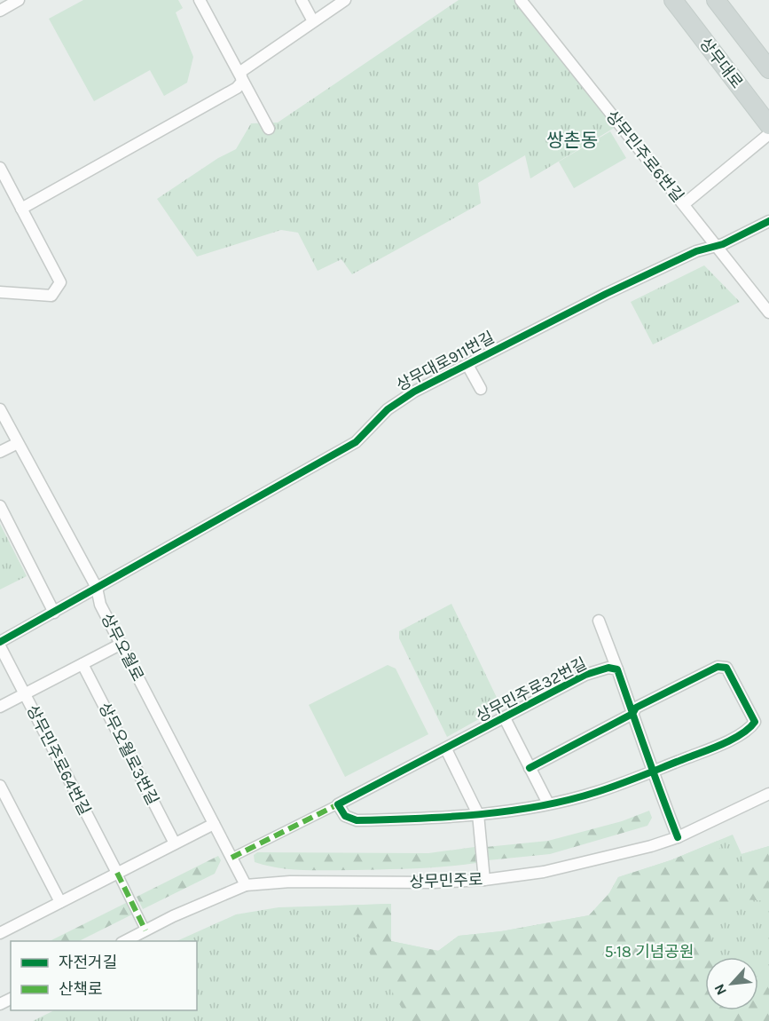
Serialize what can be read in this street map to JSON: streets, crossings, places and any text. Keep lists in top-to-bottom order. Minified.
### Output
{"streets":{"main road":["상무대로"],"street":["상무민주로6번길","상무대로911번길","상무오월로","상무민주로32번길","상무오월로3번길","상무민주로64번길","상무민주로"]},"crossings":[["상무민주로6번길","상무대로911번길"],["상무대로911번길","상무오월로"],["상무오월로","상무민주로32번길"],["상무오월로","상무민주로"]],"districts":["쌍촌동"],"parks":["5·18 기념공원"],"legend":["자전거길","산책로"],"north":"bottom left"}
